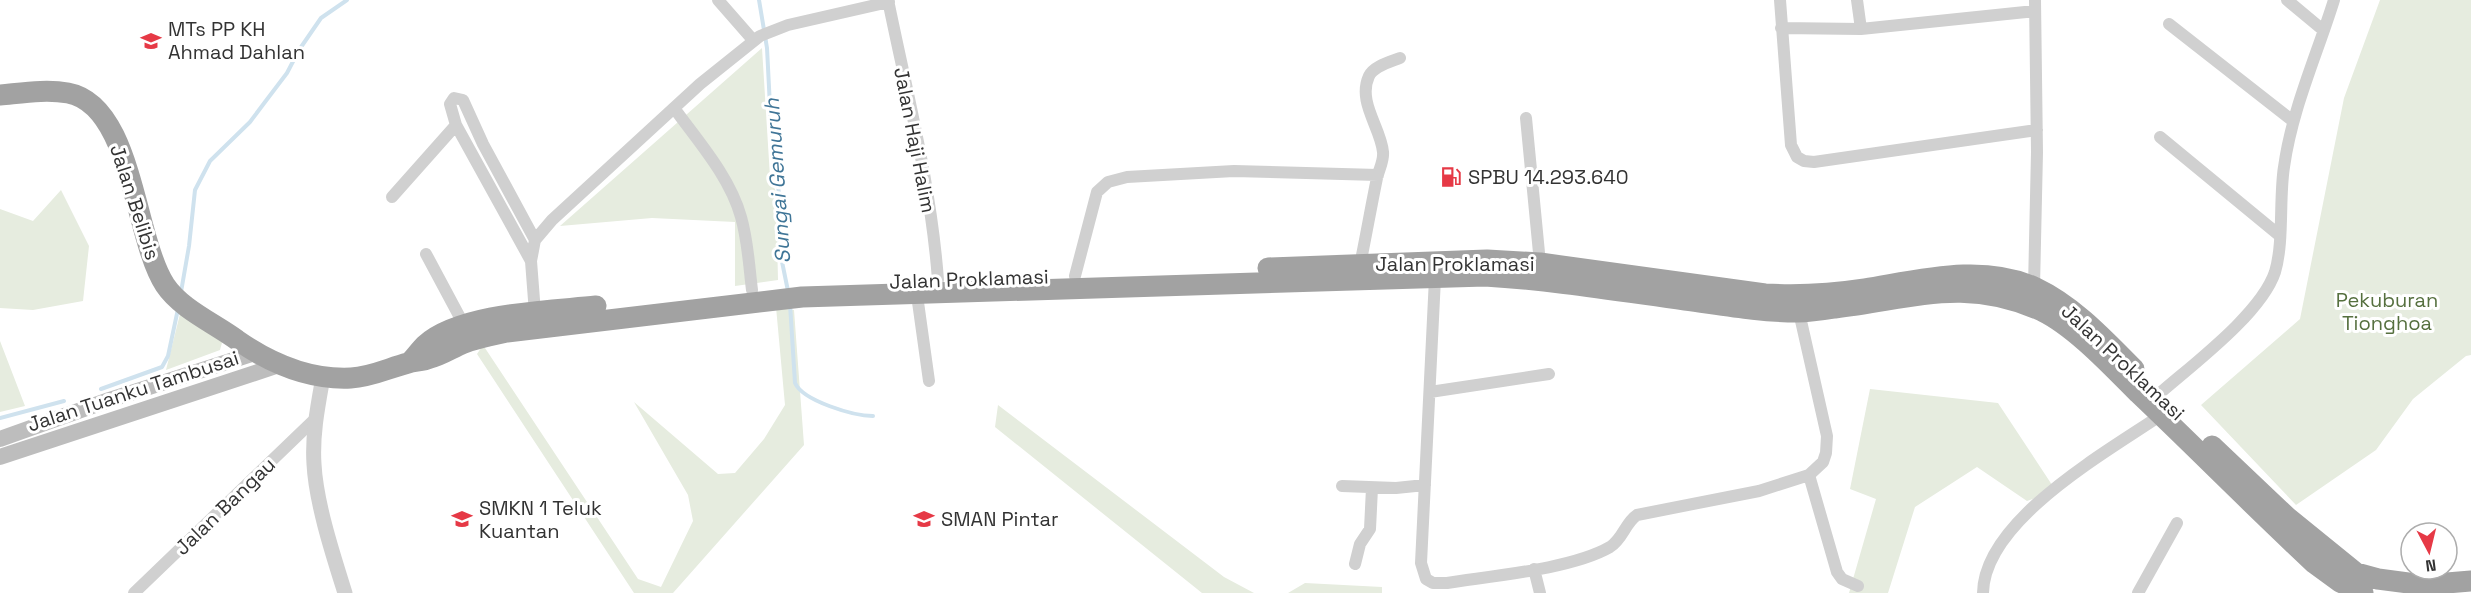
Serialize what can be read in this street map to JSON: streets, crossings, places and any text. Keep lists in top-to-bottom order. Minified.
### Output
{"streets":{"highway":["Jalan Belibis","Jalan Proklamasi"],"main road":["Jalan Tuanku Tambusai"],"street":["Jalan Haji Halim","Jalan Bangau"]},"crossings":[["Jalan Haji Halim","Jalan Proklamasi"],["Jalan Belibis","Jalan Proklamasi"],["Jalan Belibis","Jalan Tuanku Tambusai"],["Jalan Proklamasi","Jalan Tuanku Tambusai"]],"water":["Sungai Gemuruh"],"parks":["Pekuburan Tionghoa"],"places":{"school or university":["MTs PP KH Ahmad Dahlan","SMKN 1 Teluk Kuantan","SMAN Pintar"],"fuel station":["SPBU 14.293.640"]},"north":"bottom"}
